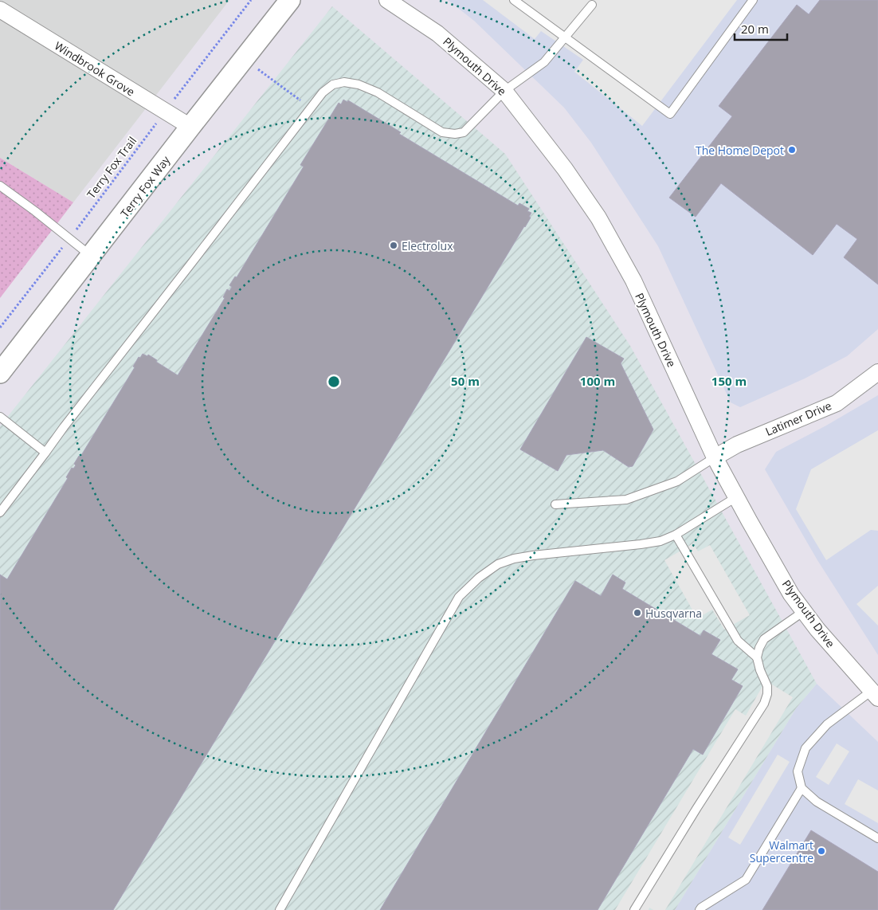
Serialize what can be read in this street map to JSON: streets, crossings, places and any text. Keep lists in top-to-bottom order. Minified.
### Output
{"streets":{"street":["Plymouth Drive","Windbrook Grove","Terry Fox Way","Latimer Drive"],"path":["Terry Fox Trail"]},"crossings":[["Plymouth Drive","Latimer Drive"],["Windbrook Grove","Terry Fox Way"]],"places":["The Home Depot","Electrolux","Husqvarna","Walmart Supercentre"],"scale_bar":"20 m","rings":["50 m","100 m","150 m"]}
